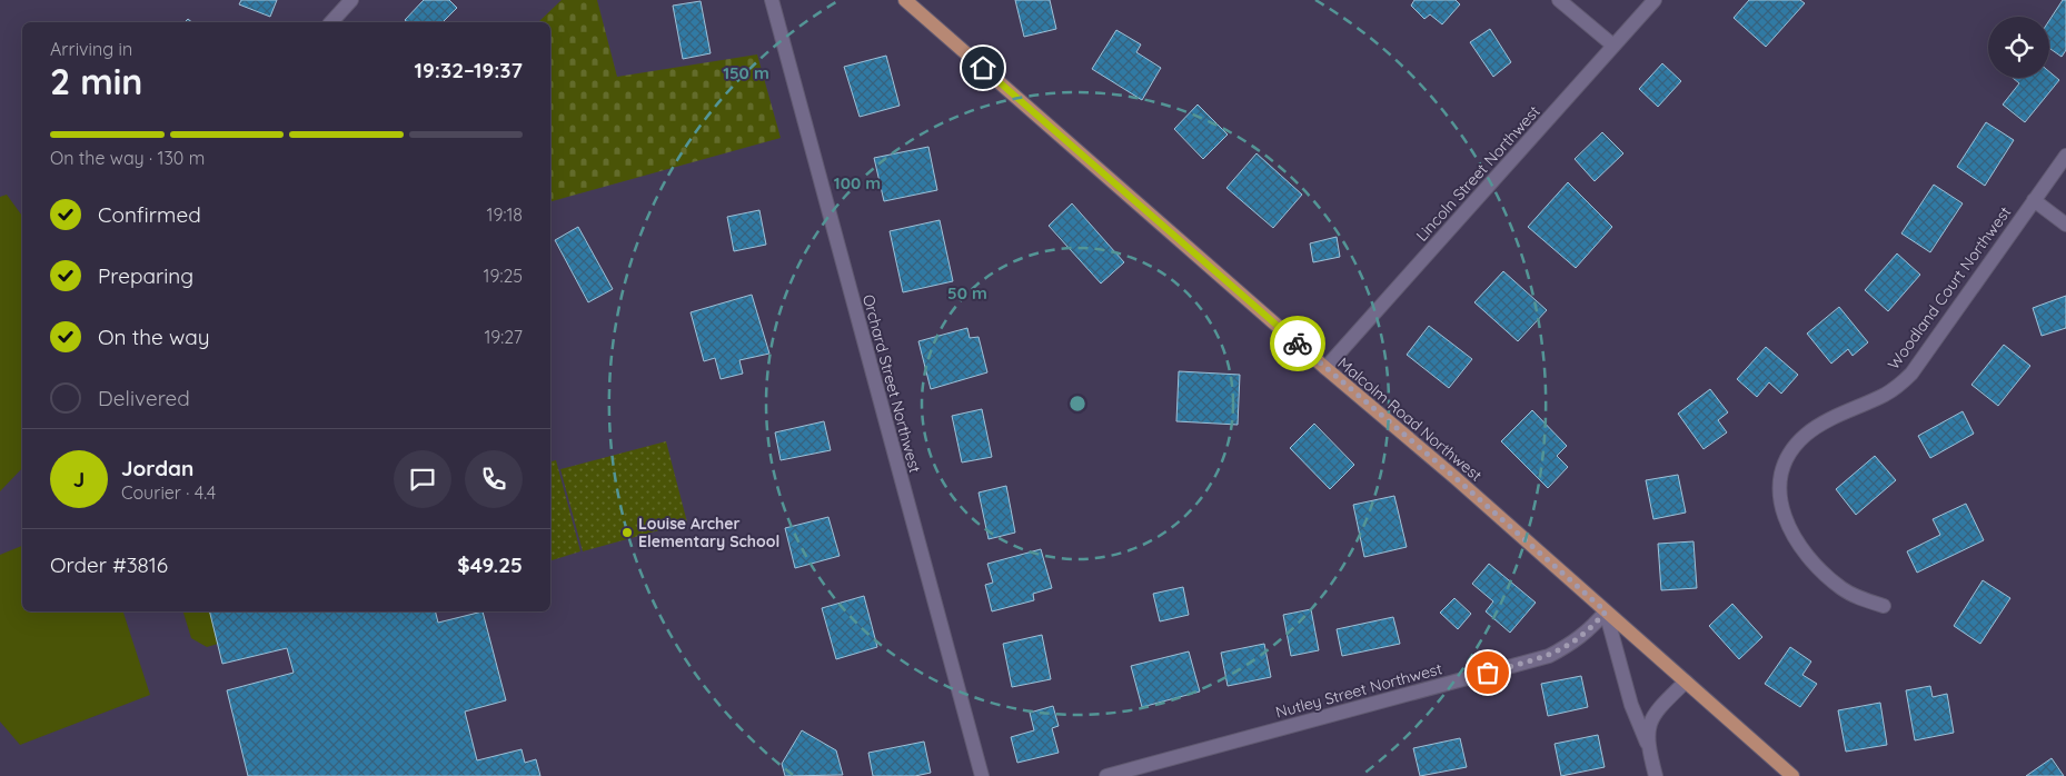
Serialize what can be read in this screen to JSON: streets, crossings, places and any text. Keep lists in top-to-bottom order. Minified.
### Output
{"streets":{"main road":["Malcolm Road Northwest"],"street":["Lincoln Street Northwest","Woodland Court Northwest","Orchard Street Northwest","Nutley Street Northwest"]},"crossings":[["Lincoln Street Northwest","Malcolm Road Northwest"],["Malcolm Road Northwest","Nutley Street Northwest"]],"places":["Louise Archer Elementary School"],"page":{"heading":["2 min","Arriving in","19:32–19:37"],"panel":["Jordan","Courier · 4.4","Order #3816","$49.25"],"bar":"On the way · 130 m","list":[["Confirmed","19:18"],["Preparing","19:25"],["On the way","19:27"],"Delivered"],"round":"J"},"rings":["150 m","100 m","50 m"]}
